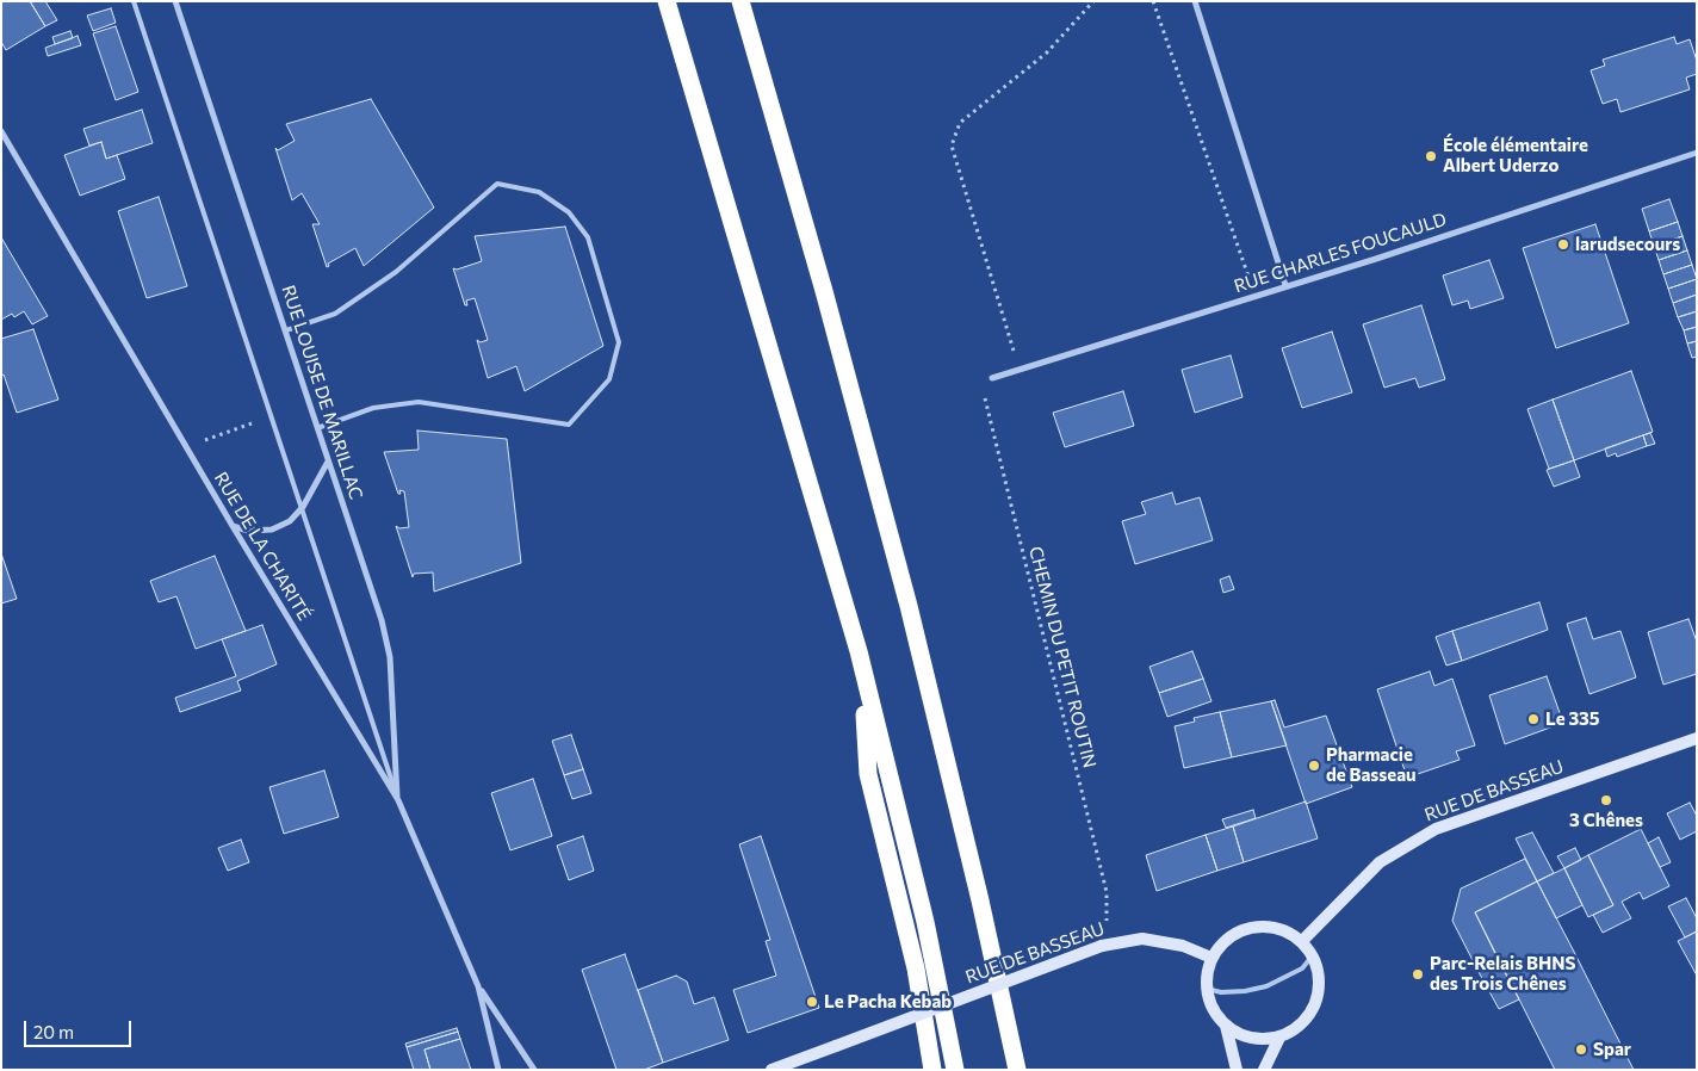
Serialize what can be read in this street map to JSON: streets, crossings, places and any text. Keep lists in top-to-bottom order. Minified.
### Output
{"streets":{"street":["RUE CHARLES FOUCAULD","RUE LOUISE DE MARILLAC","RUE DE LA CHARITÉ","RUE DE BASSEAU"],"path":["CHEMIN DU PETIT ROUTIN"]},"crossings":[["RUE CHARLES FOUCAULD","CHEMIN DU PETIT ROUTIN"],["RUE LOUISE DE MARILLAC","RUE DE LA CHARITÉ"],["CHEMIN DU PETIT ROUTIN","RUE DE BASSEAU"]],"places":["École élémentaire Albert Uderzo","larudsecours","Le 335","Pharmacie de Basseau","3 Chênes","Parc-Relais BHNS des Trois Chênes","Le Pacha Kebab","Spar"],"scale_bar":"20 m"}
